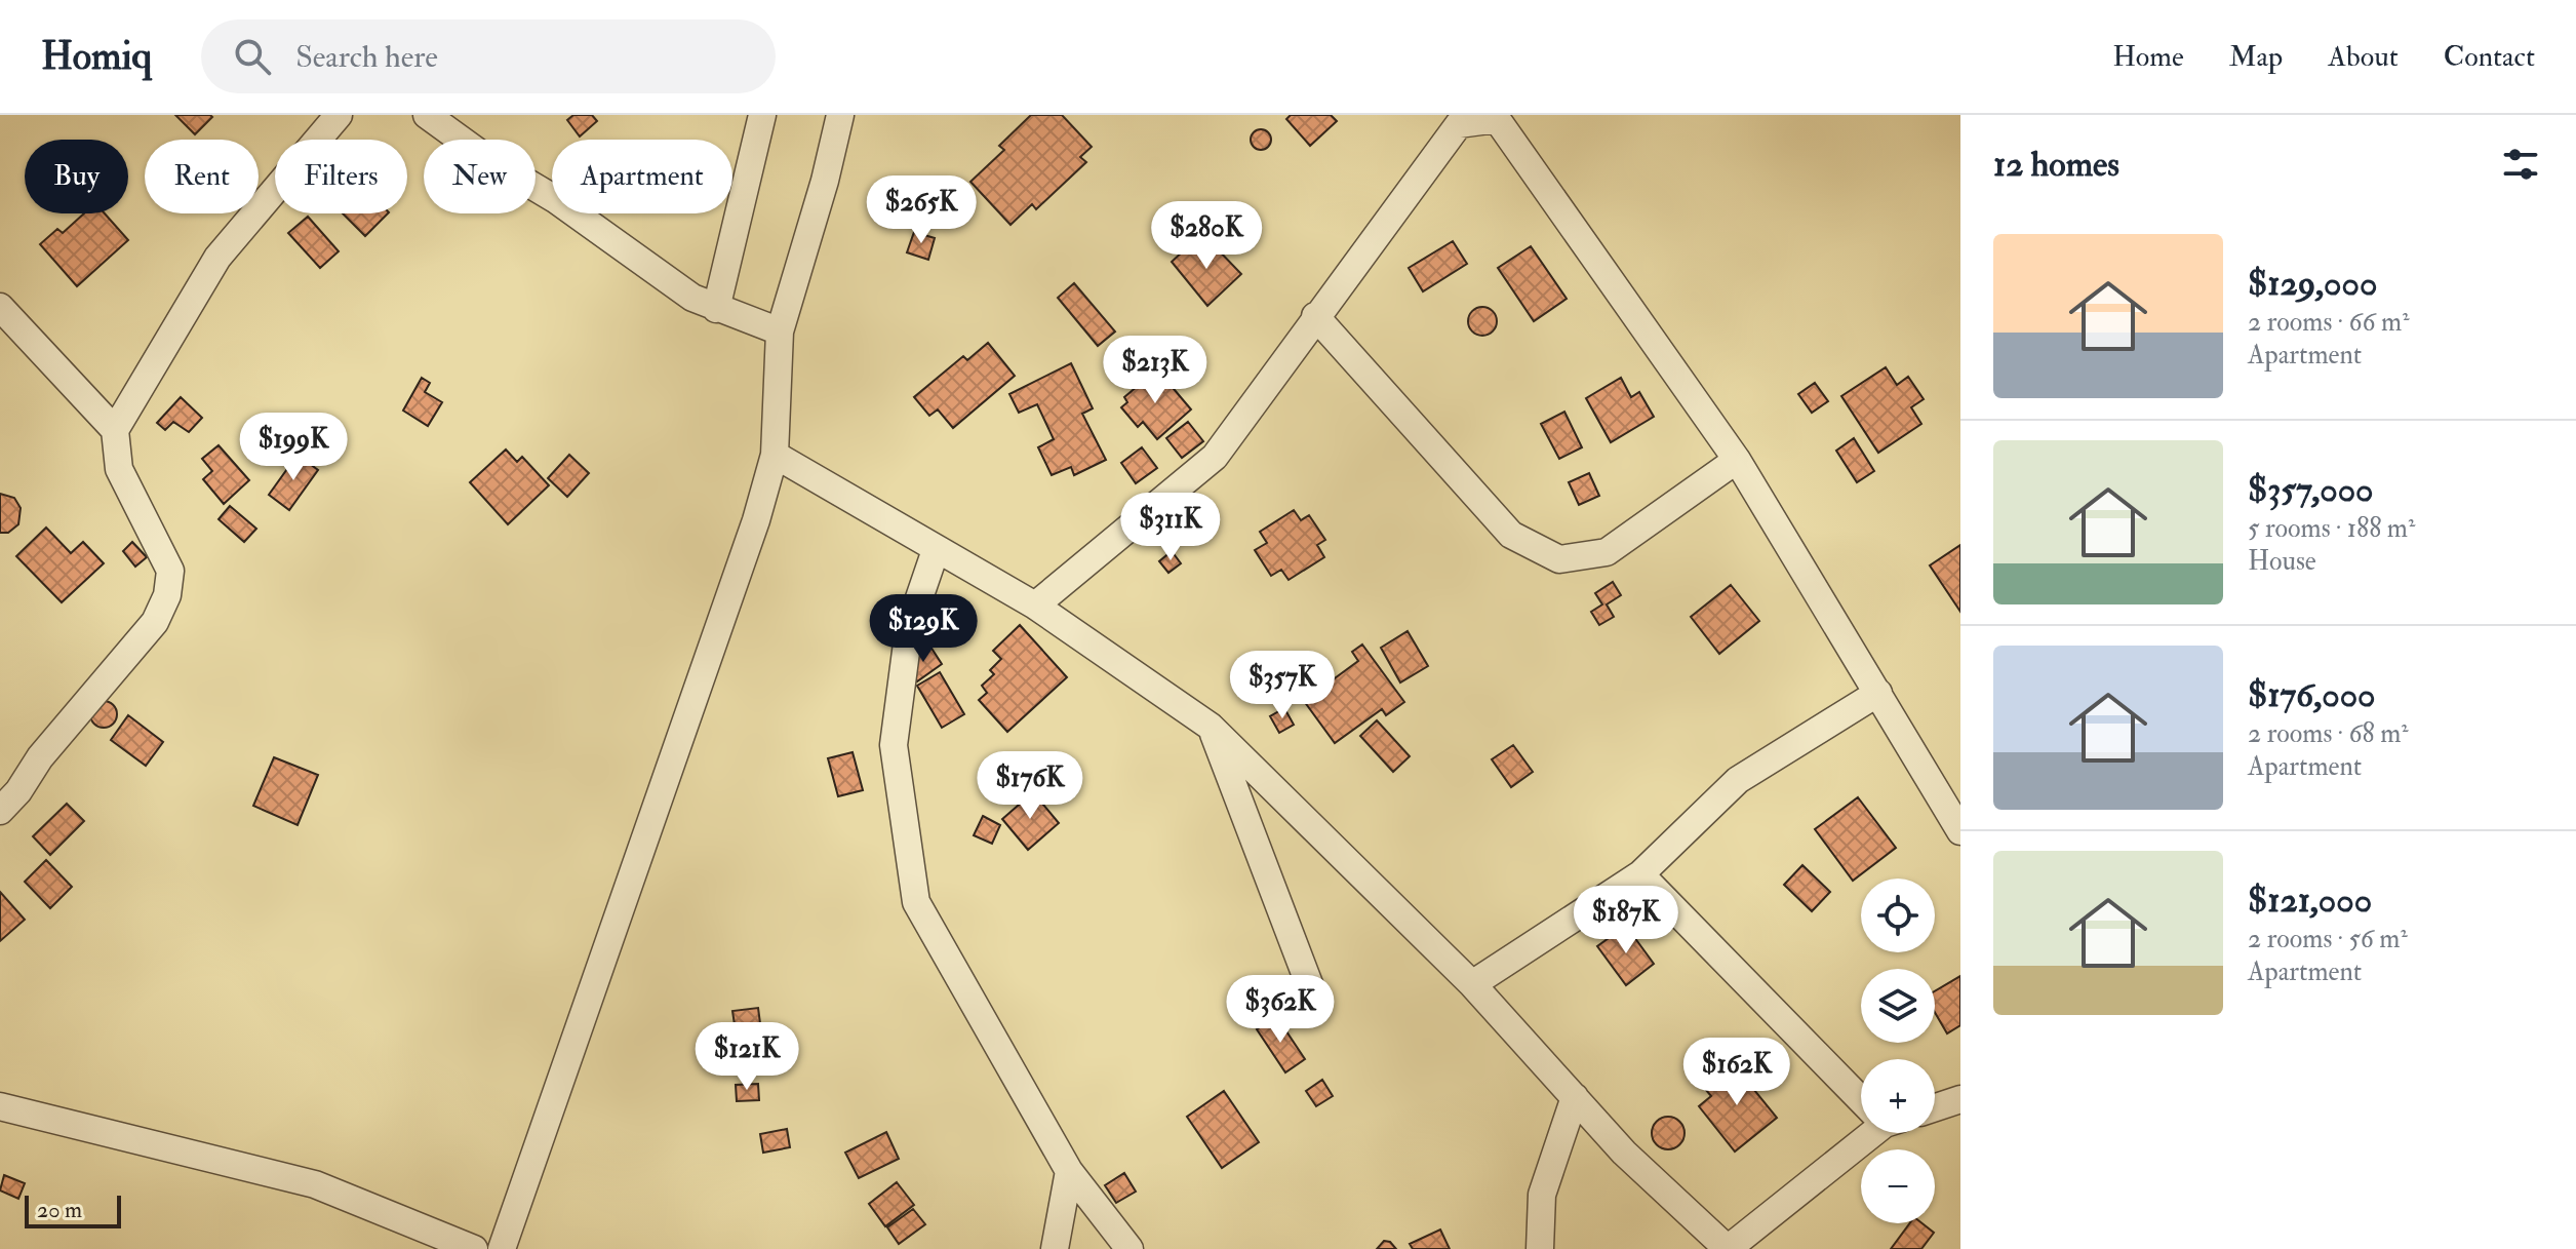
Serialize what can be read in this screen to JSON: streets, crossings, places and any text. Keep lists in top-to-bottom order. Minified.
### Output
{"scale_bar":"20 m","page":{"header":"Homiq","search":"Search here","nav":["Home","Map","About","Contact"],"heading":"12 homes","chip":["Buy","Rent","Filters","New","Apartment"],"price":["$265K","$280K","$213K","$199K","$311K","$129K","$357K","$176K","$187K","$362K","$121K","$162K"],"list":[{"name":"$129,000","note":"2 rooms · 66 m² · Apartment"},{"name":"$357,000","note":"5 rooms · 188 m² · House"},{"name":"$176,000","note":"2 rooms · 68 m² · Apartment"},{"name":"$121,000","note":"2 rooms · 56 m² · Apartment"}],"map_buttons":["+","−"],"scale":"20 m"}}
